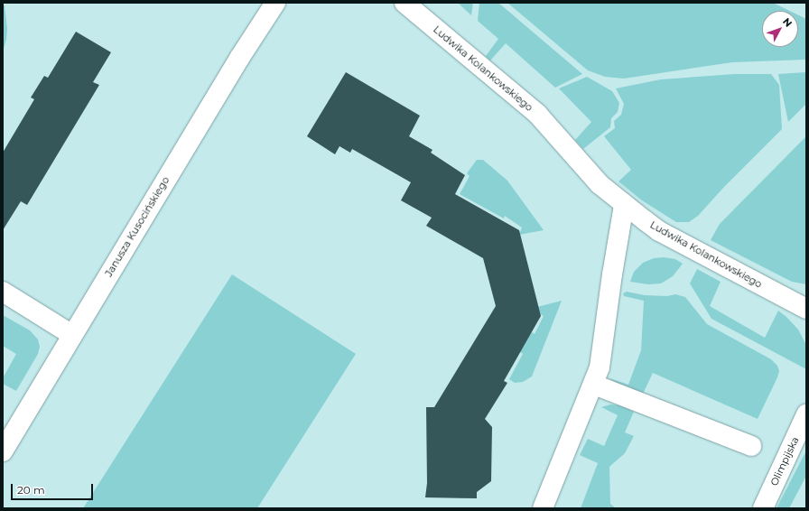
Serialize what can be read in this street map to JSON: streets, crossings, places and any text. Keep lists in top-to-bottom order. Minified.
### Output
{"streets":{"street":["Ludwika Kolankowskiego","Janusza Kusocińskiego","Olimpijska"]},"scale_bar":"20 m","north":"top right"}
